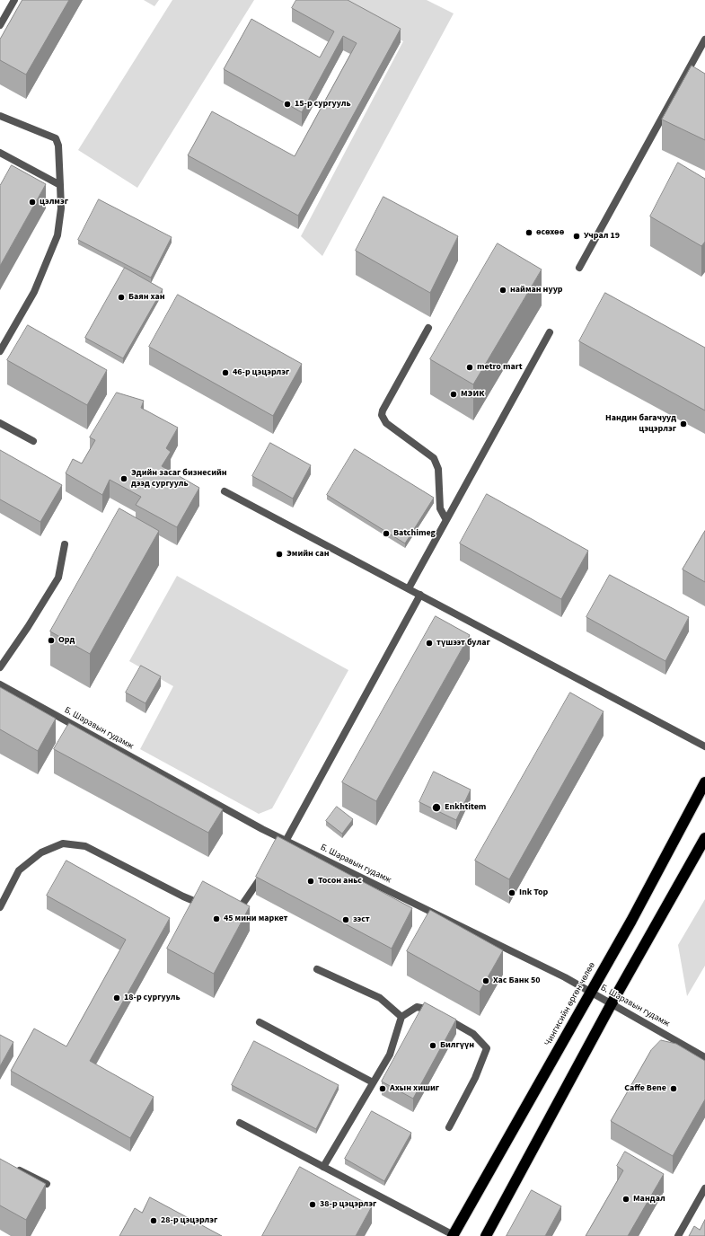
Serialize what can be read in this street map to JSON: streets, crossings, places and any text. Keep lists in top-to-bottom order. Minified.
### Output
{"streets":{"highway":["Чингисийн өргөн чөлөө"],"street":["Б. Шаравын гудамж"]},"crossings":[["Б. Шаравын гудамж","Чингисийн өргөн чөлөө"]],"places":["15-р сургууль","цэлмэг","өсөхөө","Учрал 19","найман нуур","Баян хан","metro mart","46-р цэцэрлэг","МЭИК","Нандин багачууд цэцэрлэг","Эдийн засаг бизнесийн дээд сургууль","Batchimeg","Эмийн сан","Орд","түшээт булаг","Enkhtitem","Тосон аньс","Ink Top","45 мини маркет","зэст","Хас Банк 50","18-р сургууль","Билгүүн","Ахын хишиг","Caffe Bene","Мандал","38-р цэцэрлэг","28-р цэцэрлэг"]}
